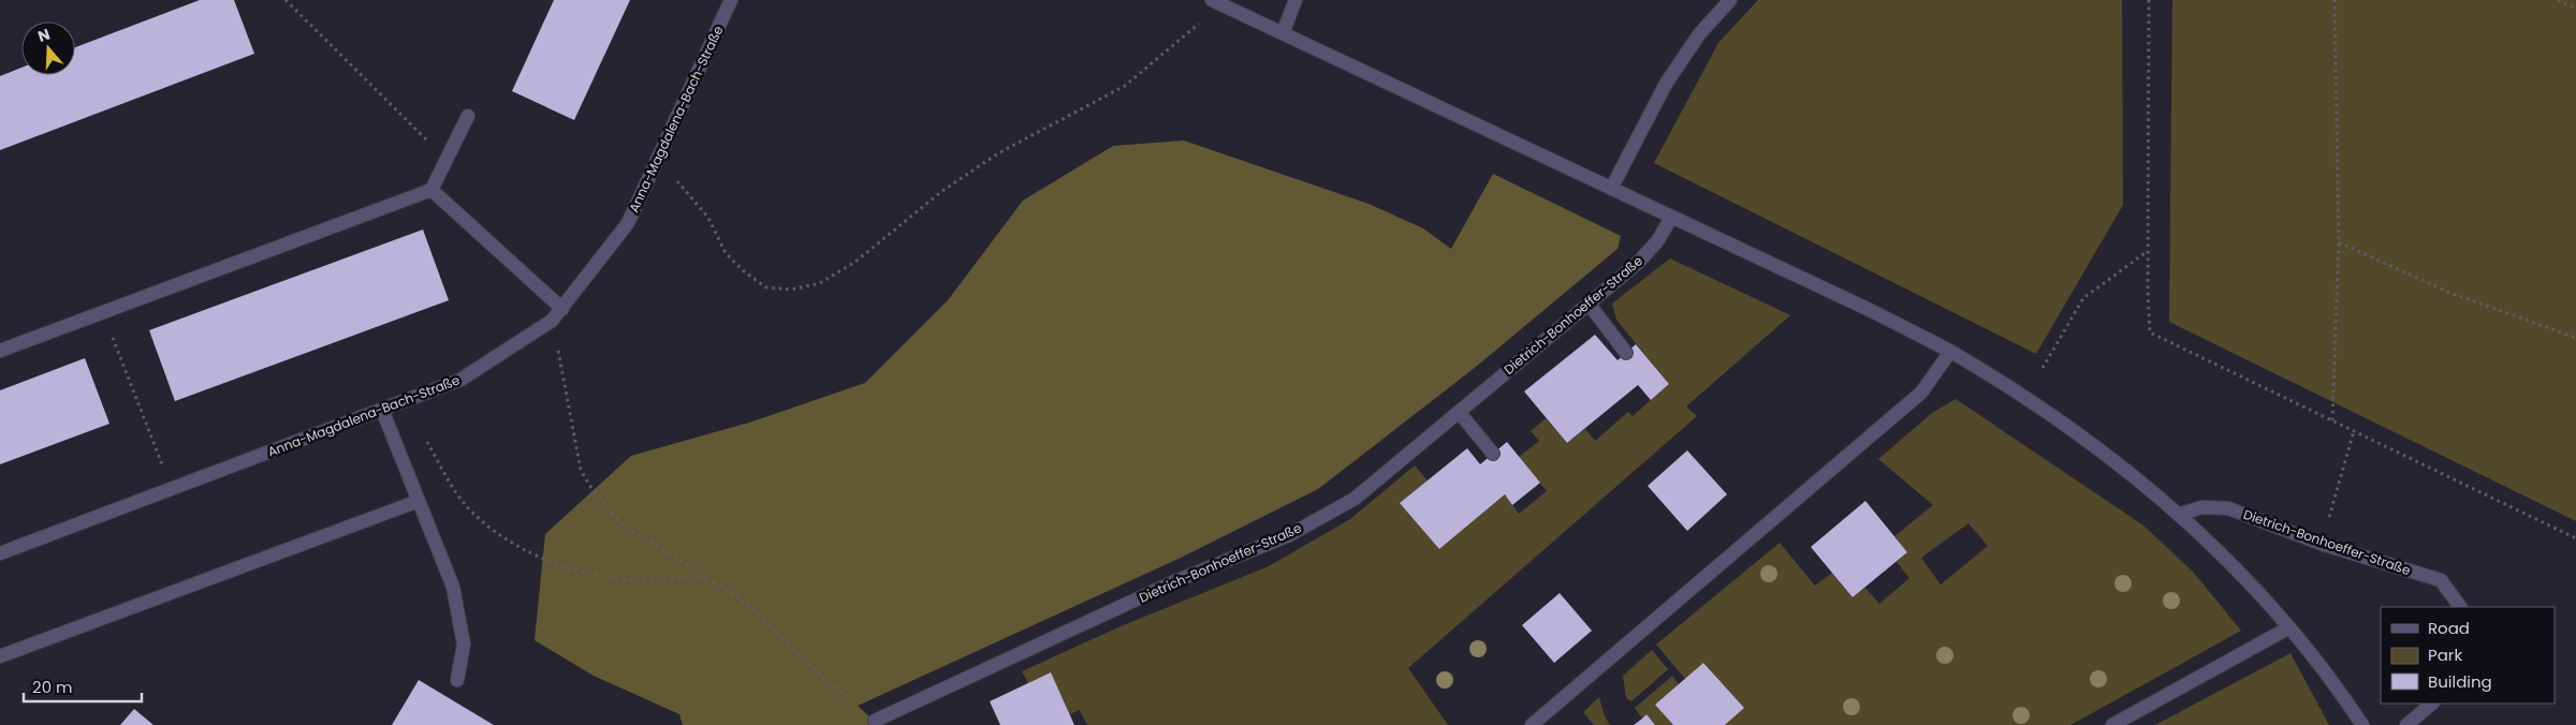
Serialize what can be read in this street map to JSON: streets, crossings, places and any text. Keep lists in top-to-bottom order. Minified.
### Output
{"streets":{"street":["Anna-Magdalena-Bach-Straße","Dietrich-Bonhoeffer-Straße"]},"legend":["Road","Park","Building"],"scale_bar":"20 m","north":"top"}
